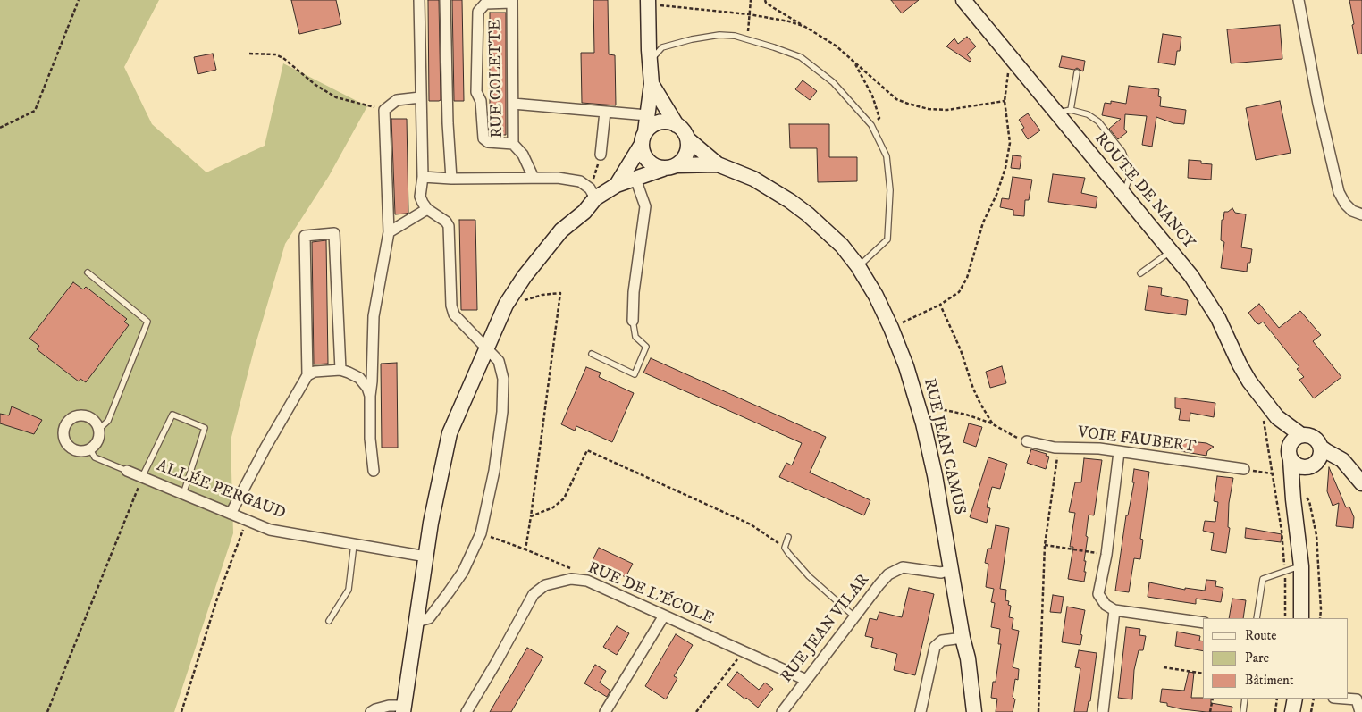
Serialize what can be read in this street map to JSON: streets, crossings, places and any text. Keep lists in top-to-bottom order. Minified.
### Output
{"streets":{"street":["RUE COLETTE","ROUTE DE NANCY","VOIE FAUBERT","RUE JEAN CAMUS","ALLÉE PERGAUD","RUE DE L'ÉCOLE","RUE JEAN VILAR"]},"crossings":[["RUE JEAN CAMUS","RUE JEAN VILAR"],["RUE DE L'ÉCOLE","RUE JEAN VILAR"]],"legend":["Route","Parc","Bâtiment"]}
